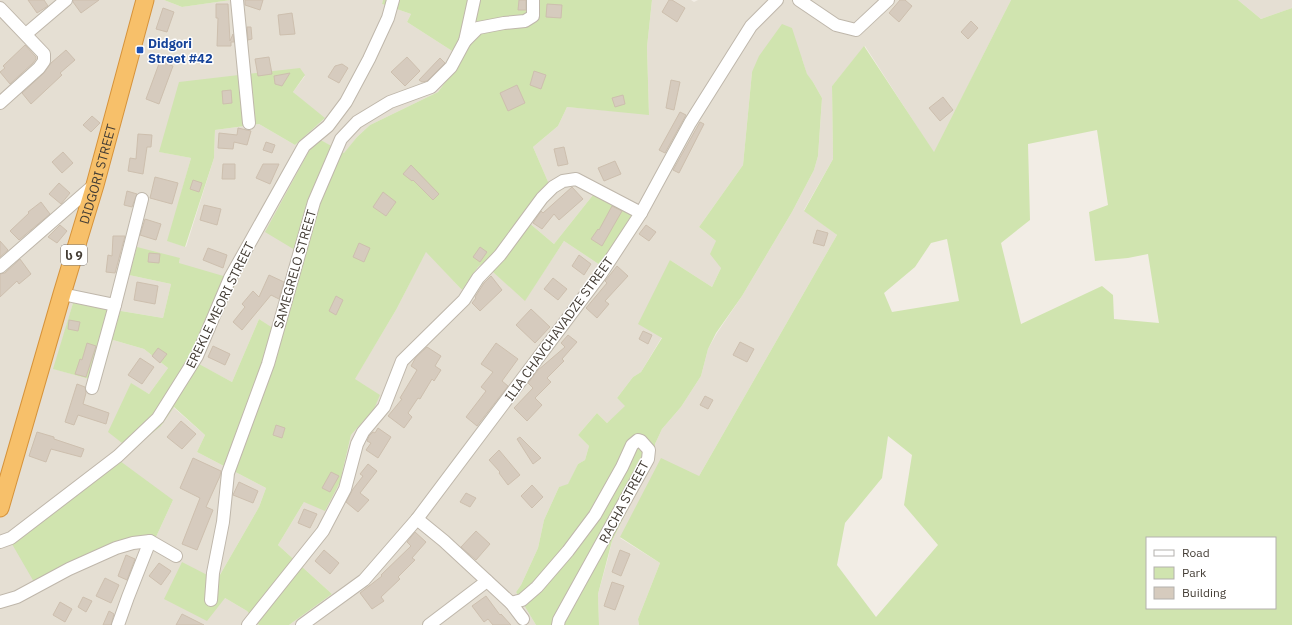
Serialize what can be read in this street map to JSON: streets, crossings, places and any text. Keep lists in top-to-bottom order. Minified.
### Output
{"streets":{"highway":["DIDGORI STREET","ს 9"],"street":["SAMEGRELO STREET","EREKLE MEORI STREET","ILIA CHAVCHAVADZE STREET","RACHA STREET"]},"places":{"transit":["Didgori Street #42"]},"legend":["Road","Park","Building"]}
